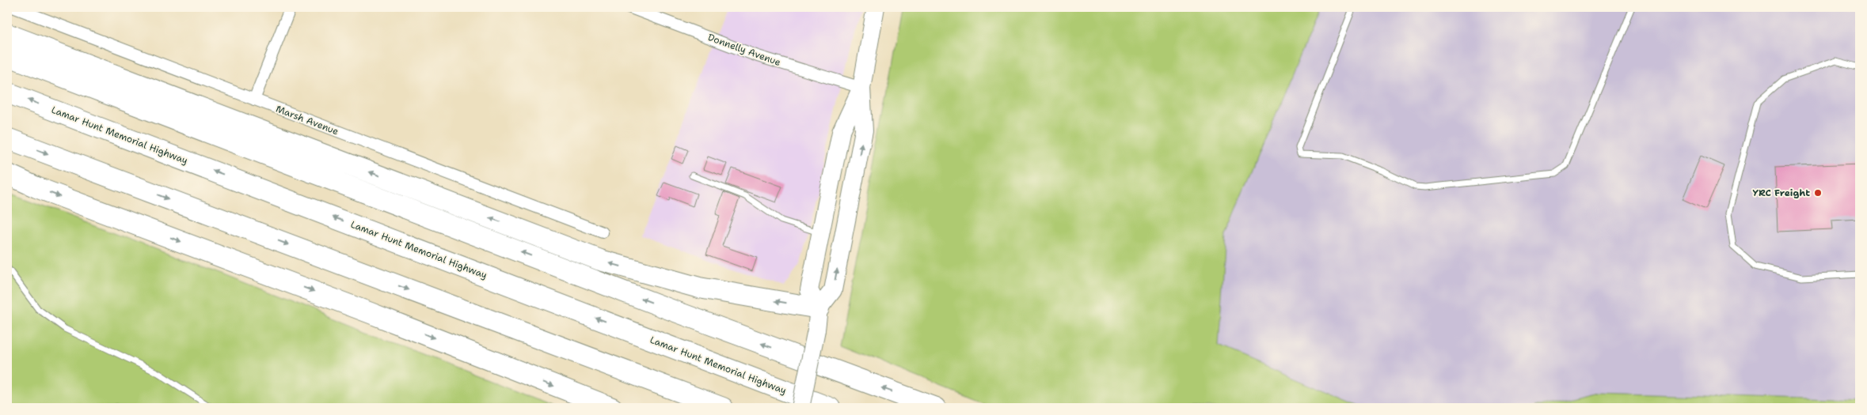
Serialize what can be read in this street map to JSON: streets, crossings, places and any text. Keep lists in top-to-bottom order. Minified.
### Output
{"streets":{"highway":["Lamar Hunt Memorial Highway"],"street":["Donnelly Avenue","Marsh Avenue"]},"places":["YRC Freight"]}
